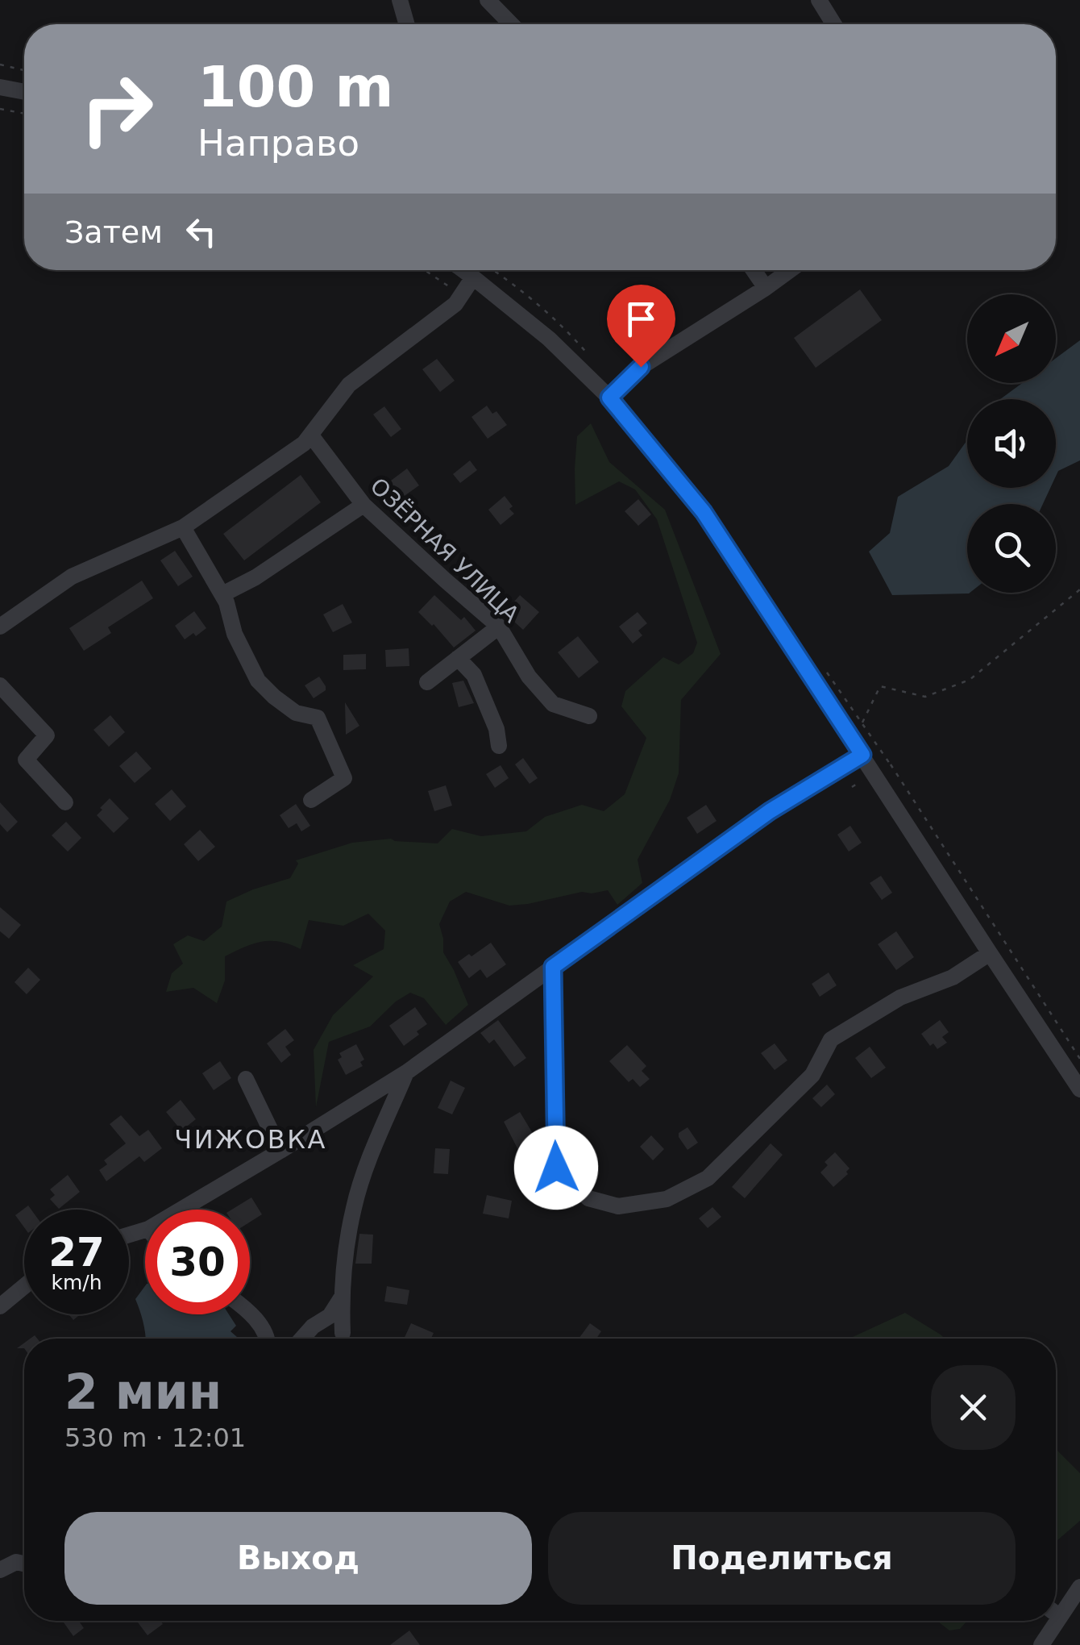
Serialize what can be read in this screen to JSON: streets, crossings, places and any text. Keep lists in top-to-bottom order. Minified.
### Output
{"streets":{"street":["ОЗЁРНАЯ УЛИЦА"]},"districts":["ЧИЖОВКА"],"north":"bottom left","page":{"turn":["100 m","Направо"],"then":"Затем","speed":"27 km/h","limit":"30","heading":["2 мин","530 m · 12:01"],"buttons":["Выход","Поделиться"]}}
